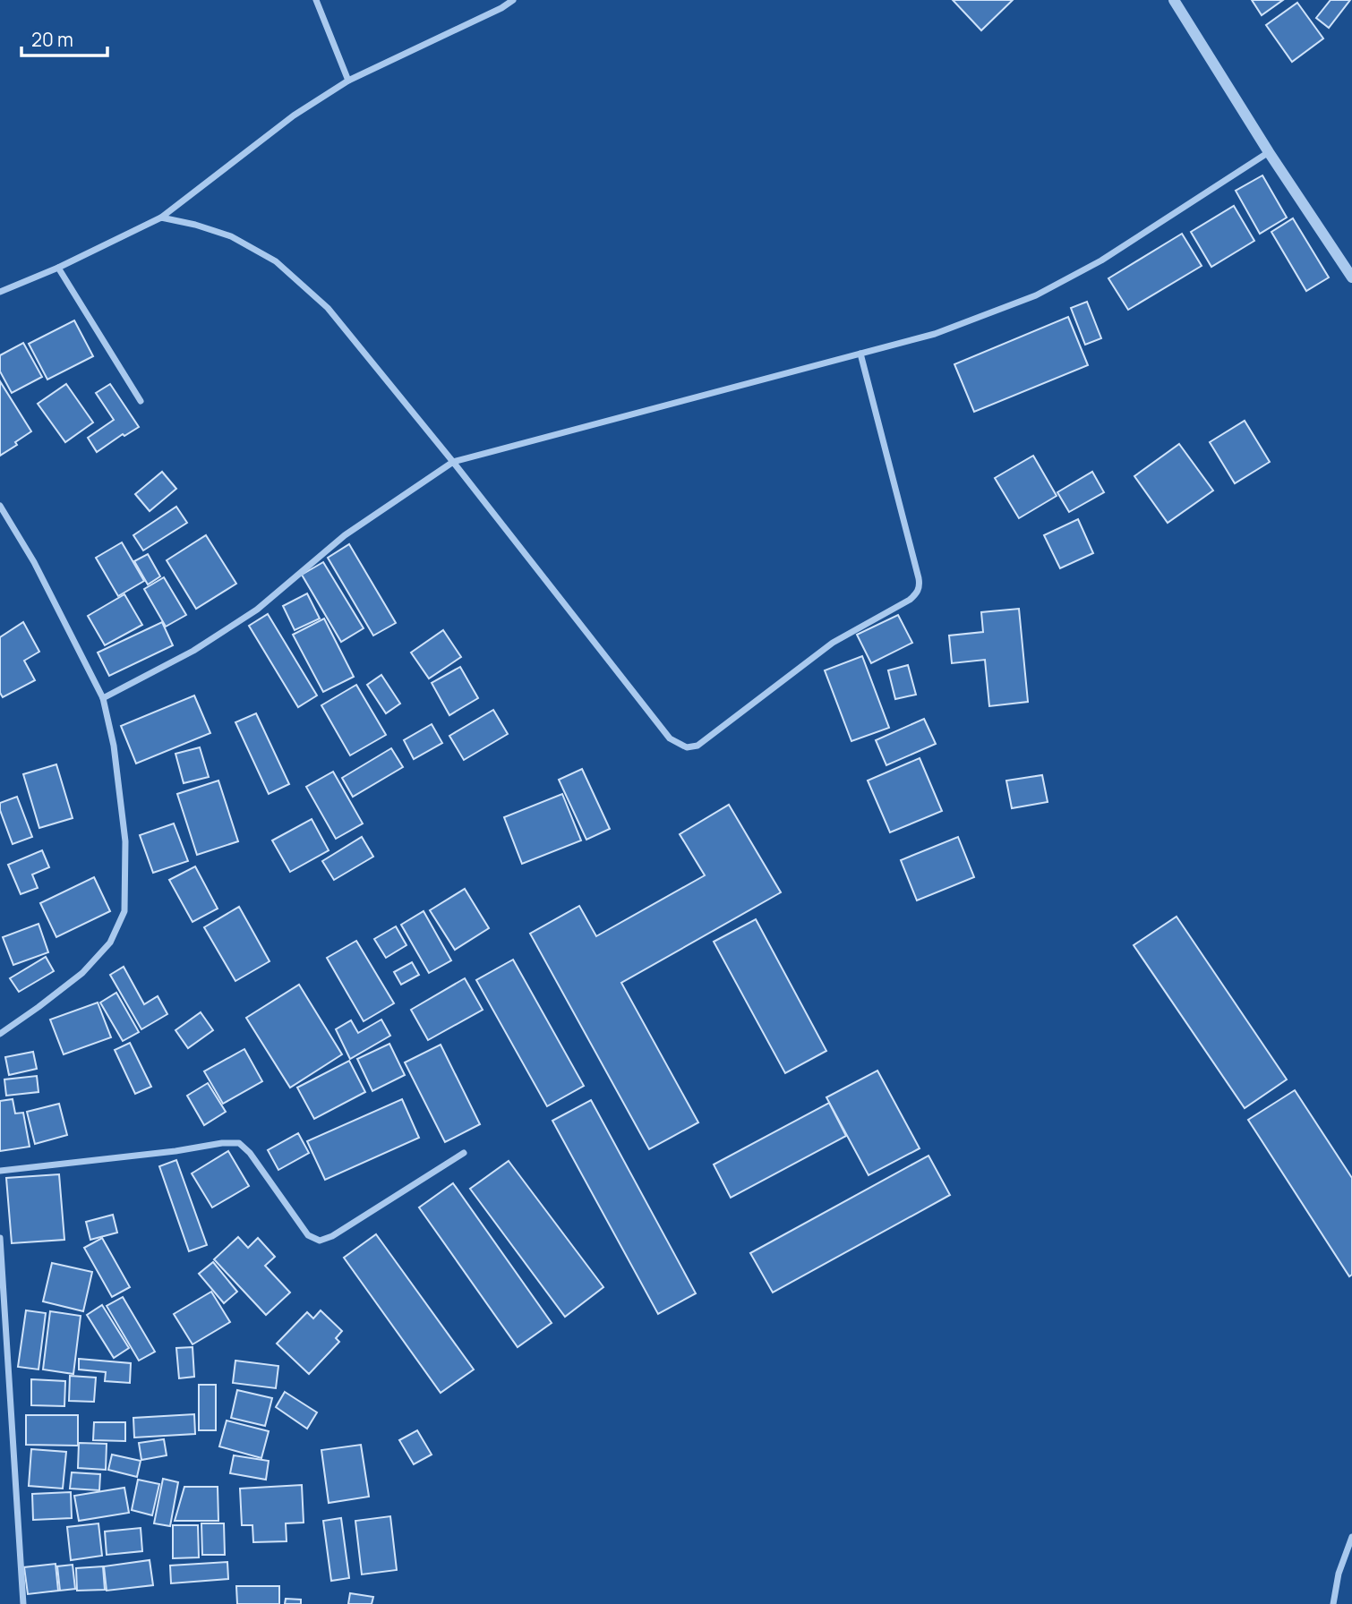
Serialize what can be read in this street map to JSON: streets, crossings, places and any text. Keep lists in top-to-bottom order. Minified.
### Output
{"scale_bar":"20 m"}
